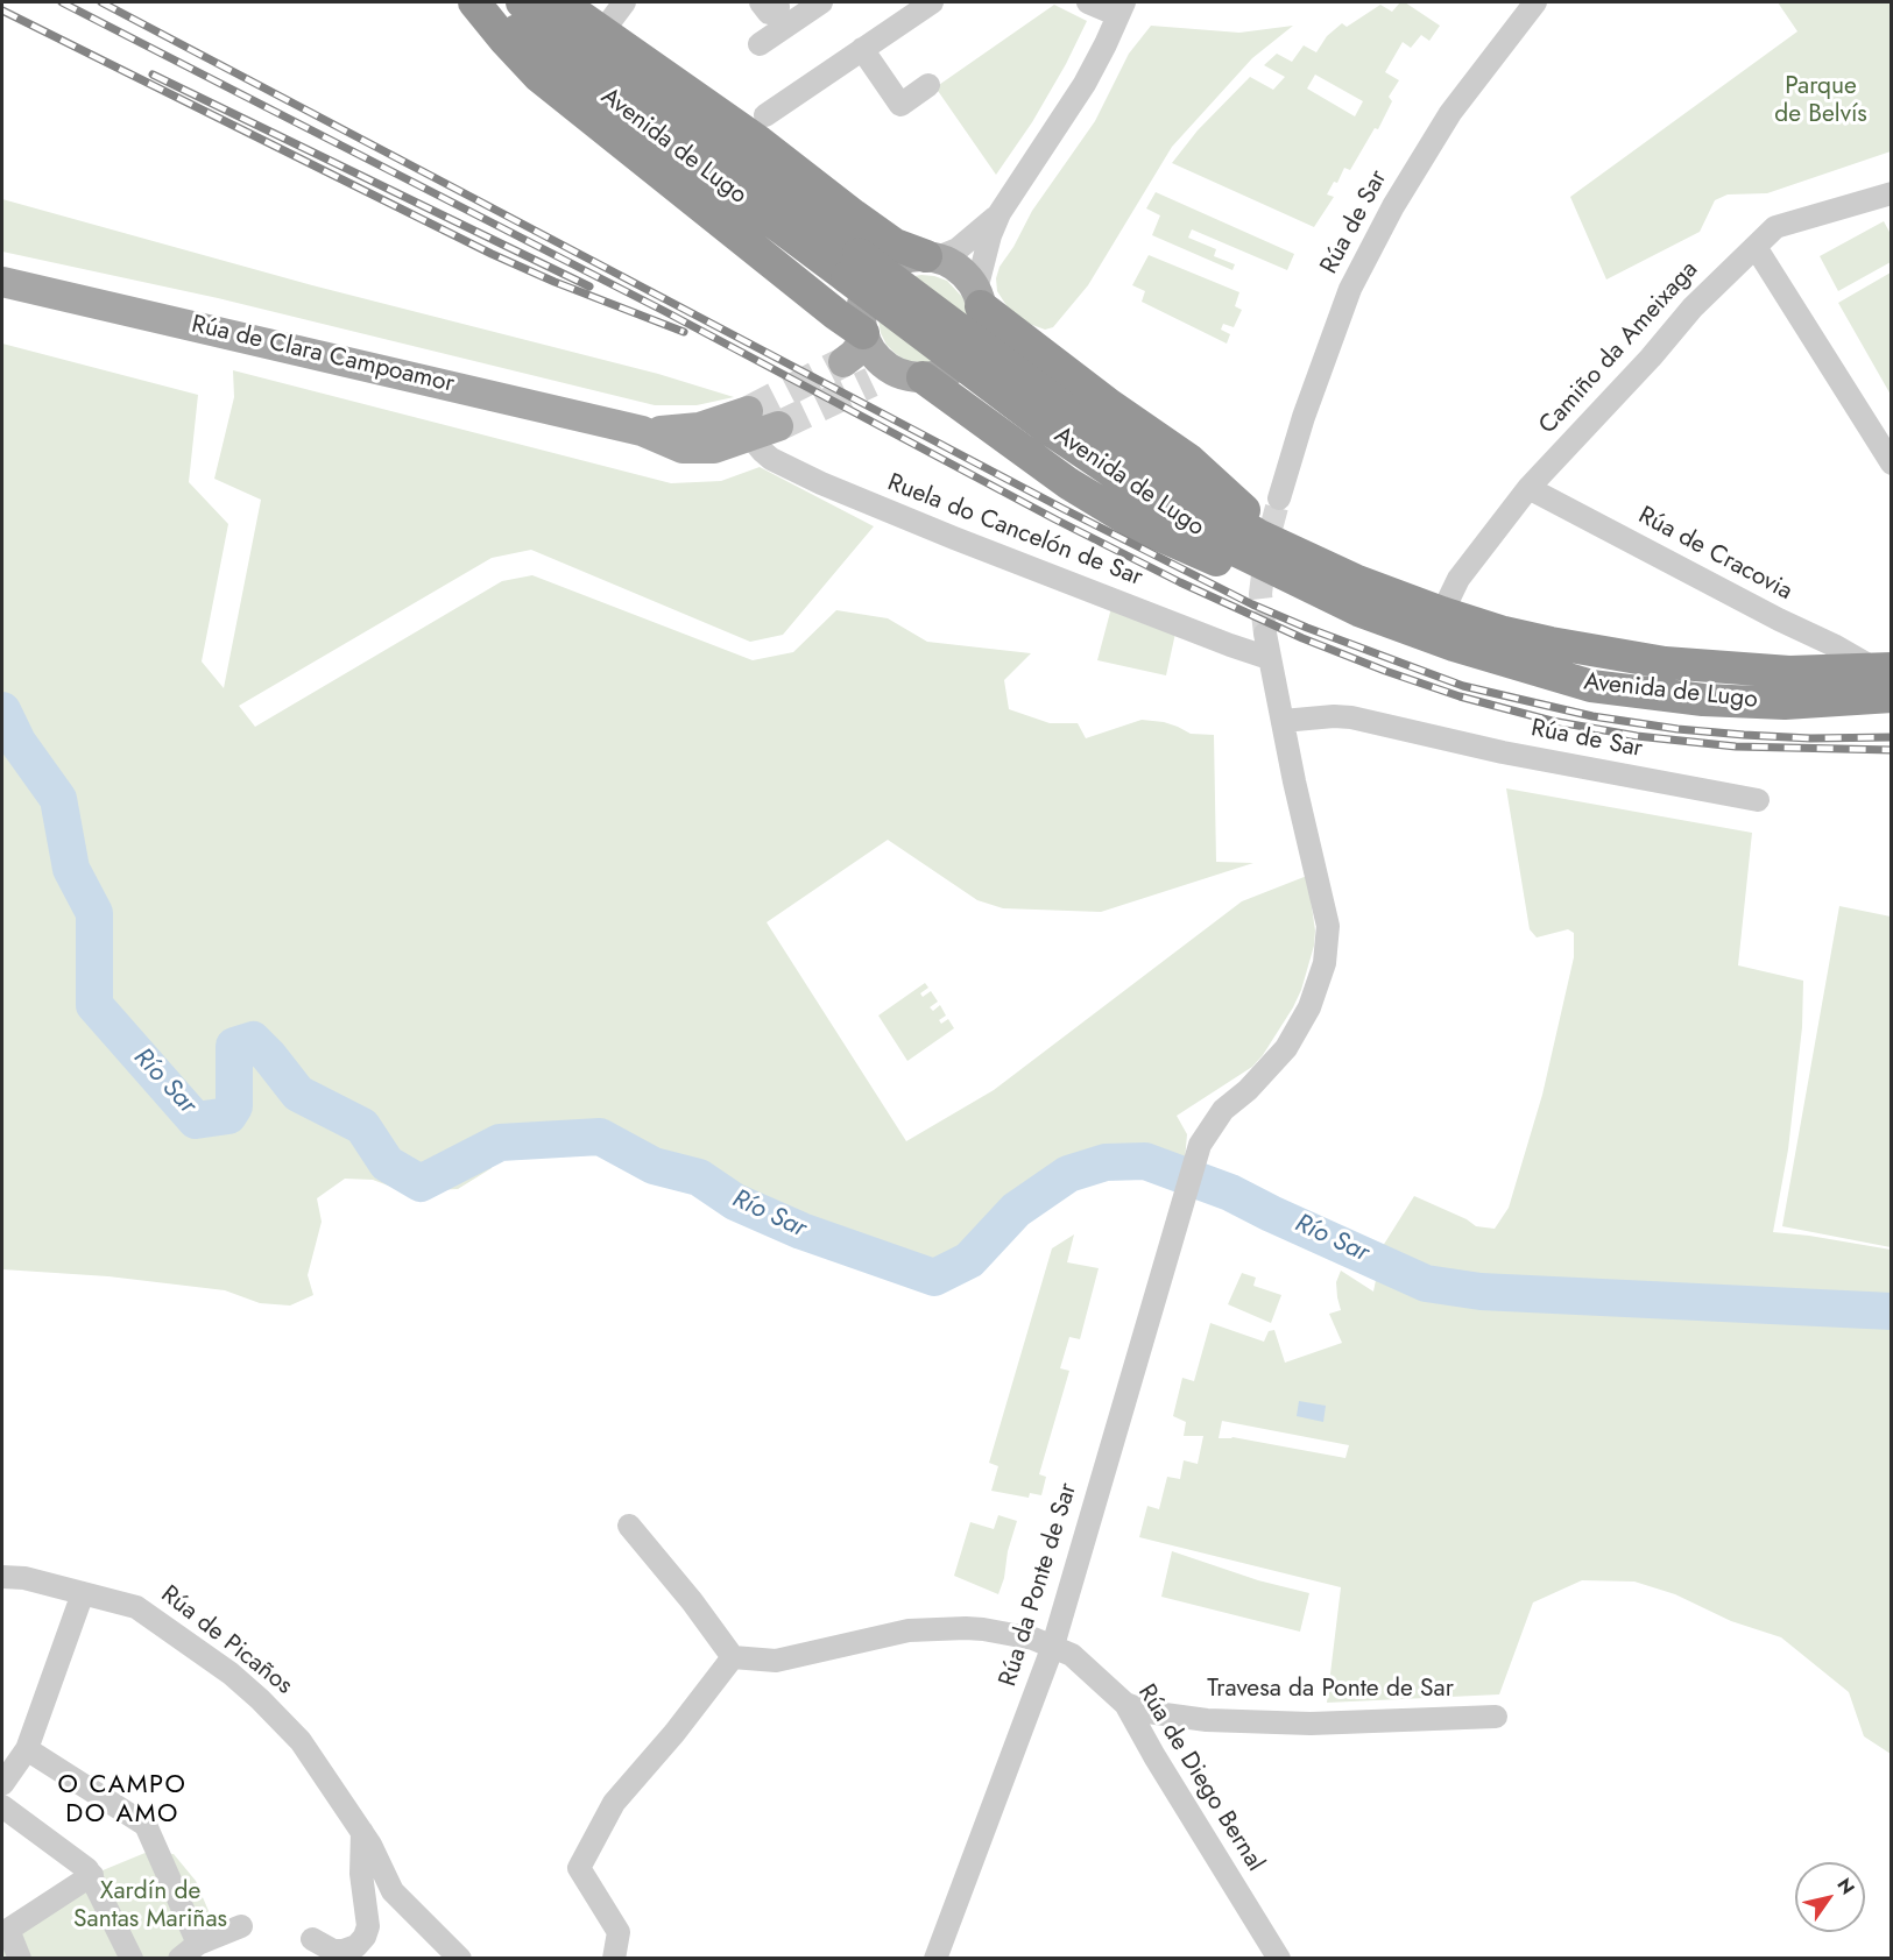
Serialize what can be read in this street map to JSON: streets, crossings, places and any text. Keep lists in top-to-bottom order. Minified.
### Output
{"streets":{"highway":["Avenida de Lugo"],"main road":["Rúa de Clara Campoamor"],"street":["Rúa de Sar","Camiño da Ameixaga","Ruela do Cancelón de Sar","Rúa de Cracovia","Rúa da Ponte de Sar","Rúa de Picaños","Travesa da Ponte de Sar","Rúa de Diego Bernal"]},"crossings":[["Avenida de Lugo","Camiño da Ameixaga"],["Avenida de Lugo","Rúa de Cracovia"],["Rúa de Sar","Rúa da Ponte de Sar"],["Camiño da Ameixaga","Rúa de Cracovia"],["Rúa de Clara Campoamor","Ruela do Cancelón de Sar"],["Rúa da Ponte de Sar","Rúa de Diego Bernal"],["Travesa da Ponte de Sar","Rúa de Diego Bernal"]],"districts":["O CAMPO DO AMO"],"water":["Río Sar"],"parks":["Parque de Belvís","Xardín de Santas Mariñas"],"north":"top right"}
